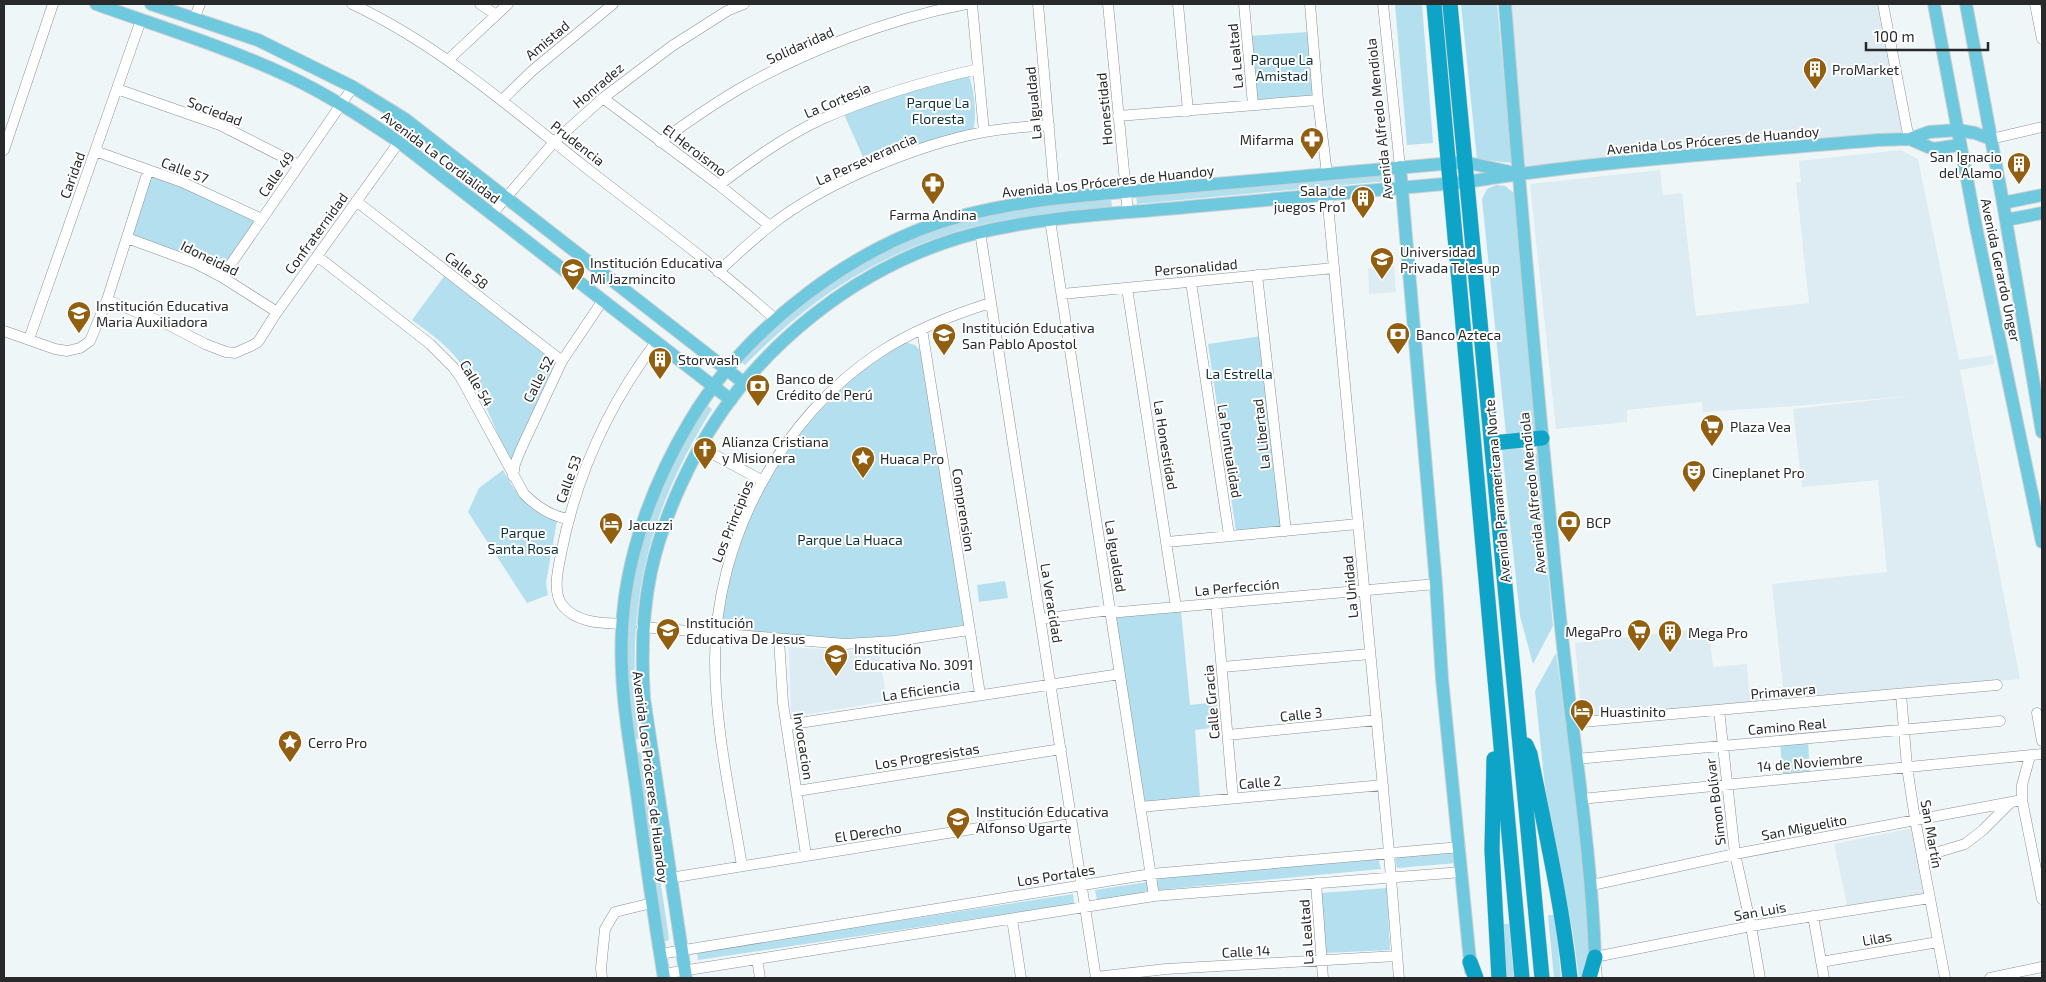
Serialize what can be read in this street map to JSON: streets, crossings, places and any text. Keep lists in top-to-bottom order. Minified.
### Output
{"streets":{"highway":["Avenida Panamericana Norte"],"main road":["Avenida Alfredo Mendiola","Avenida Los Próceres de Huandoy","Avenida La Cordialidad","Avenida Gerardo Unger"],"street":["Amistad","Solidaridad","La Lealtad","Honradez","La Cortesia","La Igualdad","Honestidad","Sociedad","Prudencia","El Heroismo","La Perseverancia","Calle 57","Calle 49","Caridad","Confraternidad","Idoneidad","Personalidad","Calle 58","Calle 52","Calle 54","La Libertad","La Honestidad","La Puntualidad","Calle 53","Comprension","Los Principios","La Perfección","La Unidad","La Veracidad","La Eficiencia","Primavera","Calle Gracia","Calle 3","Camino Real","Invocacion","Los Progresistas","14 de Noviembre","Calle 2","Simon Bolívar","San Miguelito","El Derecho","San Martín","Los Portales","San Luis","Lilas","Calle 14"]},"crossings":[["Amistad","Prudencia"],["Solidaridad","El Heroismo"],["La Lealtad","Calle 14"],["Honradez","Prudencia"],["Honradez","El Heroismo"],["Honradez","Avenida La Cordialidad"],["La Cortesia","El Heroismo"],["La Igualdad","Avenida Los Próceres de Huandoy"],["La Igualdad","La Perseverancia"],["La Igualdad","Personalidad"],["La Igualdad","La Perfección"],["La Igualdad","La Eficiencia"],["La Igualdad","Calle 2"],["La Igualdad","Los Portales"],["Honestidad","Avenida Los Próceres de Huandoy"],["Sociedad","Calle 49"],["Sociedad","Caridad"],["Avenida Alfredo Mendiola","Avenida Los Próceres de Huandoy"],["Avenida Alfredo Mendiola","La Perfección"],["Avenida Alfredo Mendiola","Primavera"],["Avenida Alfredo Mendiola","Camino Real"],["Avenida Alfredo Mendiola","14 de Noviembre"],["Avenida Alfredo Mendiola","San Miguelito"],["Avenida Alfredo Mendiola","Los Portales"],["Avenida Alfredo Mendiola","San Luis"],["Avenida Los Próceres de Huandoy","Prudencia"],["Avenida Los Próceres de Huandoy","Avenida La Cordialidad"],["Avenida Los Próceres de Huandoy","Avenida Gerardo Unger"],["Avenida Los Próceres de Huandoy","Calle 53"],["Avenida Los Próceres de Huandoy","Avenida Panamericana Norte"],["Avenida Los Próceres de Huandoy","La Unidad"],["Avenida Los Próceres de Huandoy","La Veracidad"],["Avenida Los Próceres de Huandoy","El Derecho"],["Avenida Los Próceres de Huandoy","Los Portales"],["Prudencia","La Perseverancia"],["El Heroismo","La Perseverancia"],["Avenida La Cordialidad","Calle 49"],["Avenida La Cordialidad","Caridad"],["Avenida La Cordialidad","Confraternidad"],["Avenida La Cordialidad","Calle 52"],["Avenida La Cordialidad","Calle 53"],["Calle 57","Calle 49"],["Calle 57","Caridad"],["Calle 49","Idoneidad"],["Confraternidad","Idoneidad"],["Confraternidad","Calle 58"],["Confraternidad","Calle 54"],["Personalidad","La Libertad"],["Personalidad","La Honestidad"],["Personalidad","La Puntualidad"],["Personalidad","La Unidad"],["Calle 58","Calle 52"],["Calle 52","Calle 54"],["Calle 54","Calle 53"],["La Honestidad","La Perfección"],["Comprension","Los Principios"],["Comprension","La Eficiencia"],["Los Principios","La Veracidad"],["Los Principios","El Derecho"],["La Perfección","La Unidad"],["La Perfección","La Veracidad"],["La Perfección","Calle Gracia"],["La Unidad","Calle 3"],["La Unidad","Calle 2"],["La Unidad","Los Portales"],["La Unidad","Calle 14"],["La Veracidad","La Eficiencia"],["La Veracidad","Los Progresistas"],["La Veracidad","El Derecho"],["La Veracidad","Los Portales"],["La Veracidad","Calle 14"],["La Eficiencia","Invocacion"],["Primavera","Simon Bolívar"],["Primavera","San Martín"],["Calle Gracia","Calle 3"],["Calle Gracia","Calle 2"],["Camino Real","Simon Bolívar"],["Camino Real","San Martín"],["Invocacion","Los Progresistas"],["Invocacion","El Derecho"],["14 de Noviembre","Simon Bolívar"],["14 de Noviembre","San Martín"],["Simon Bolívar","San Miguelito"],["Simon Bolívar","San Luis"],["San Miguelito","San Martín"],["San Martín","San Luis"],["San Martín","Lilas"]],"parks":["Parque La Amistad","Parque La Floresta","La Estrella","Parque Santa Rosa","Parque La Huaca"],"places":{"building":["ProMarket","San Ignacio del Alamo","Sala de juegos Pro1","Storwash","Mega Pro"],"pharmacy":["Mifarma","Farma Andina"],"school or university":["Universidad Privada Telesup","Institución Educativa Mi Jazmincito","Institución Educativa Maria Auxiliadora","Institución Educativa San Pablo Apostol","Institución Educativa De Jesus","Institución Educativa No. 3091","Institución Educativa Alfonso Ugarte"],"bank":["Banco Azteca","Banco de Crédito de Perú","BCP"],"supermarket":["Plaza Vea","MegaPro"],"church":["Alianza Cristiana y Misionera"],"place":["Huaca Pro","Cerro Pro"],"theatre":["Cineplanet Pro"],"hotel":["Jacuzzi","Huastinito"]},"scale_bar":"100 m"}
